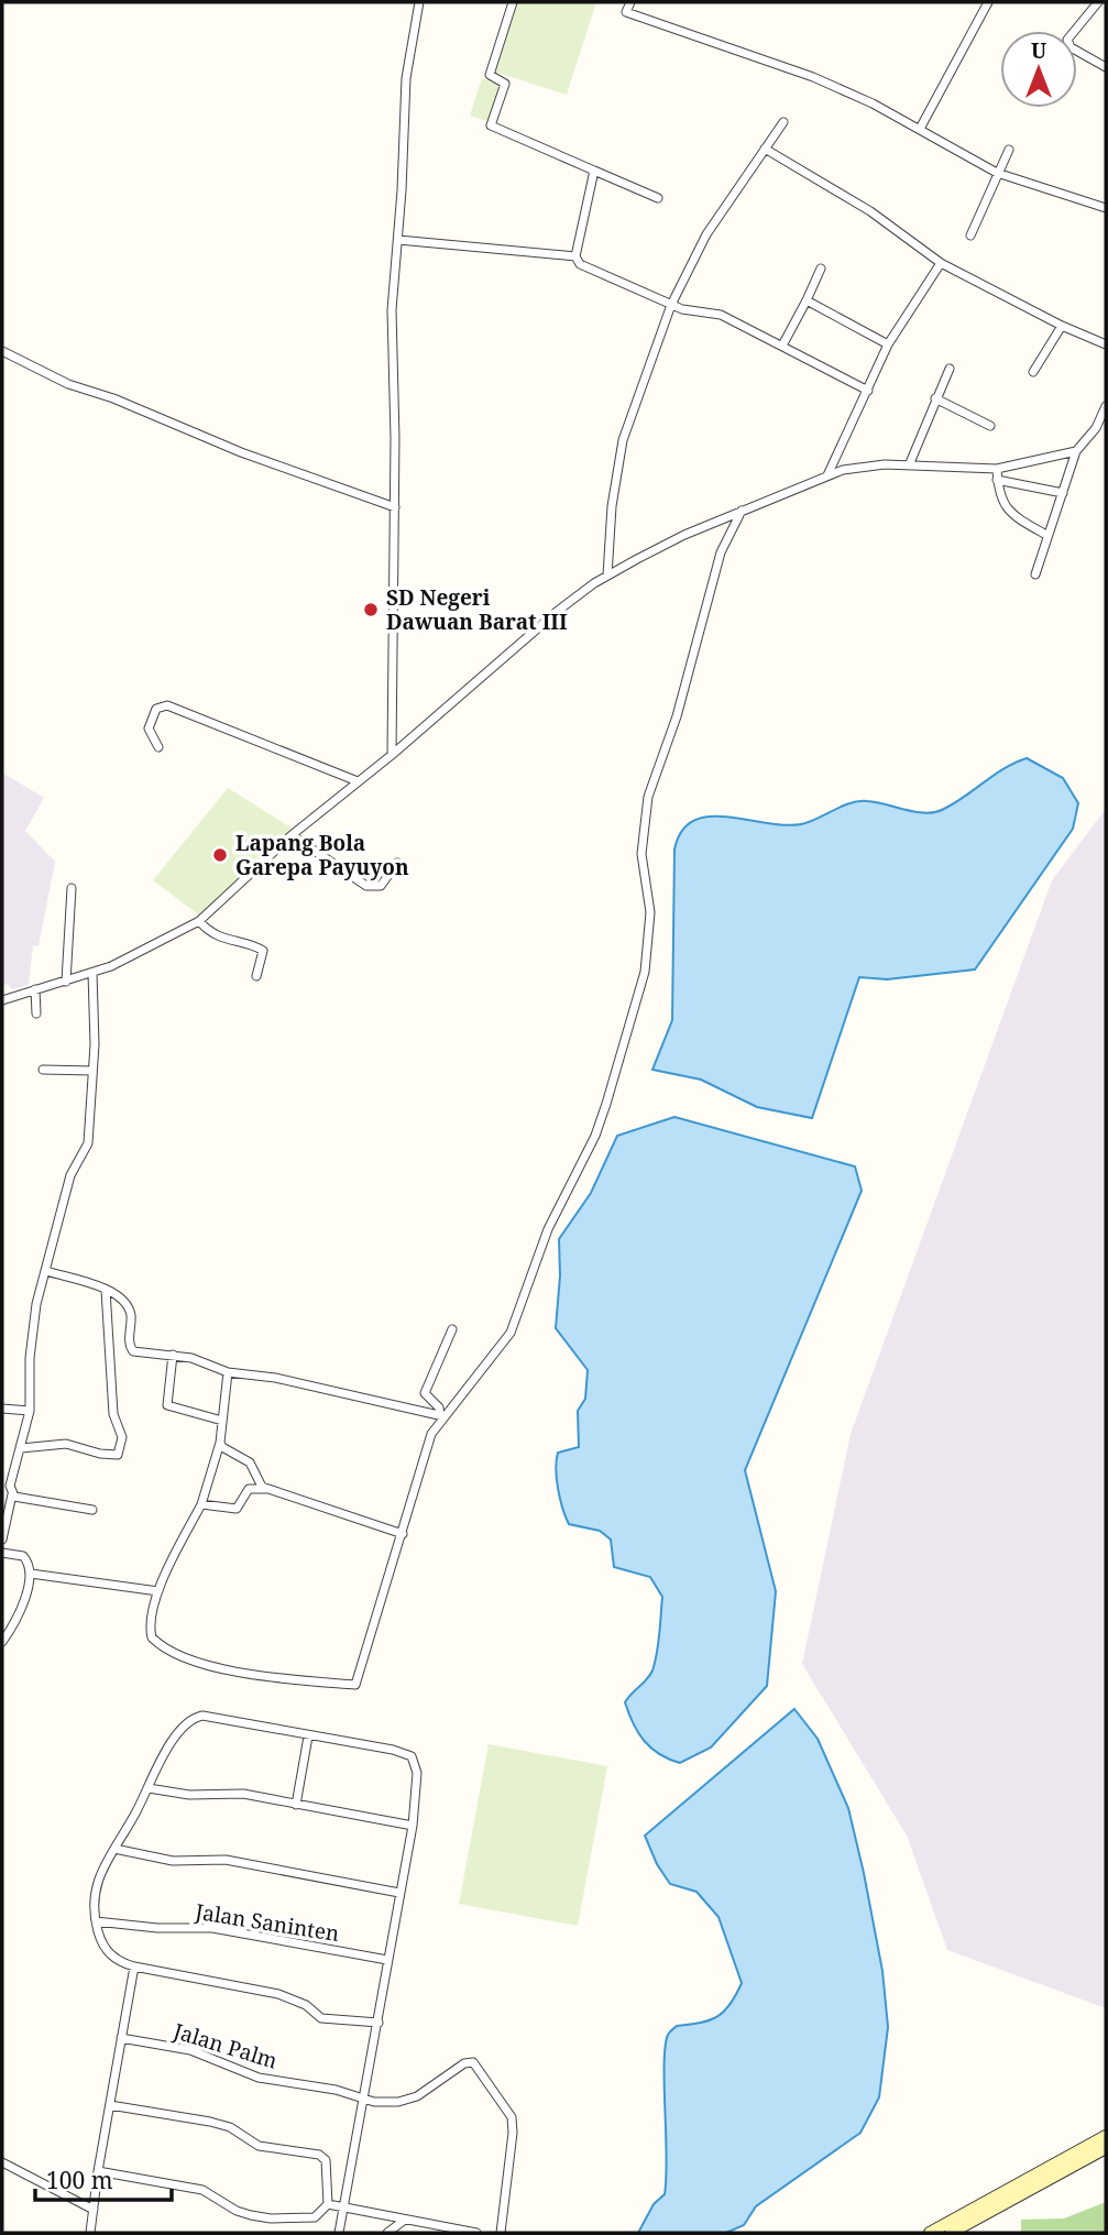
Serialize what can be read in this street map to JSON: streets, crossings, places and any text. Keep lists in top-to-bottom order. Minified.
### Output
{"streets":{"street":["Jalan Saninten","Jalan Palm"]},"places":["SD Negeri Dawuan Barat III","Lapang Bola Garepa Payuyon"],"scale_bar":"100 m","north":"top"}
